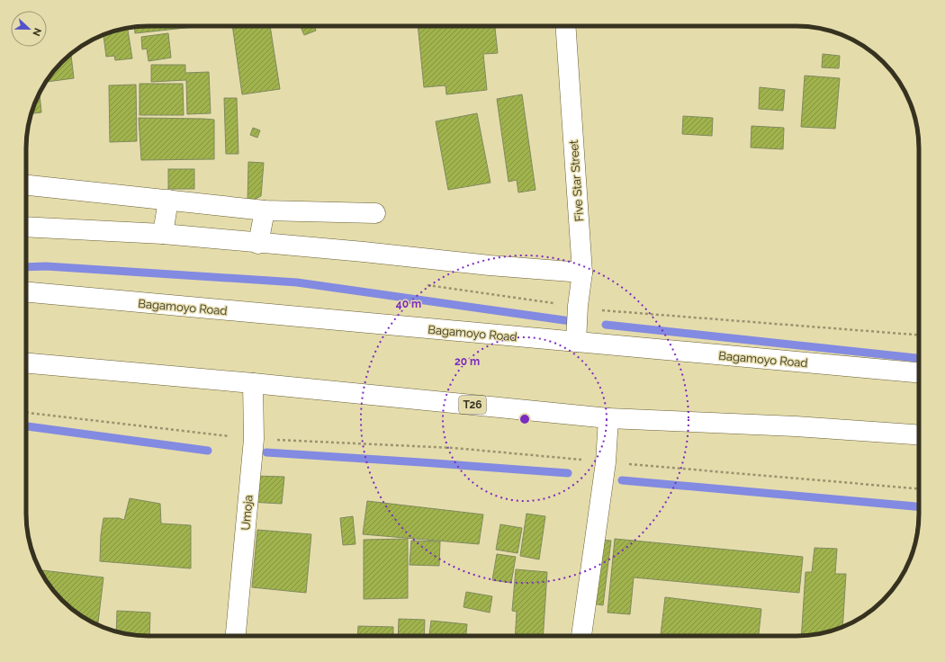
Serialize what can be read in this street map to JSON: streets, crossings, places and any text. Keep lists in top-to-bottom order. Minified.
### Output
{"streets":{"main road":["Five Star Street","Bagamoyo Road","T26","Umoja"]},"crossings":[["Five Star Street","Bagamoyo Road"],["T26","Umoja"]],"north":"right","rings":["40 m","20 m"]}
